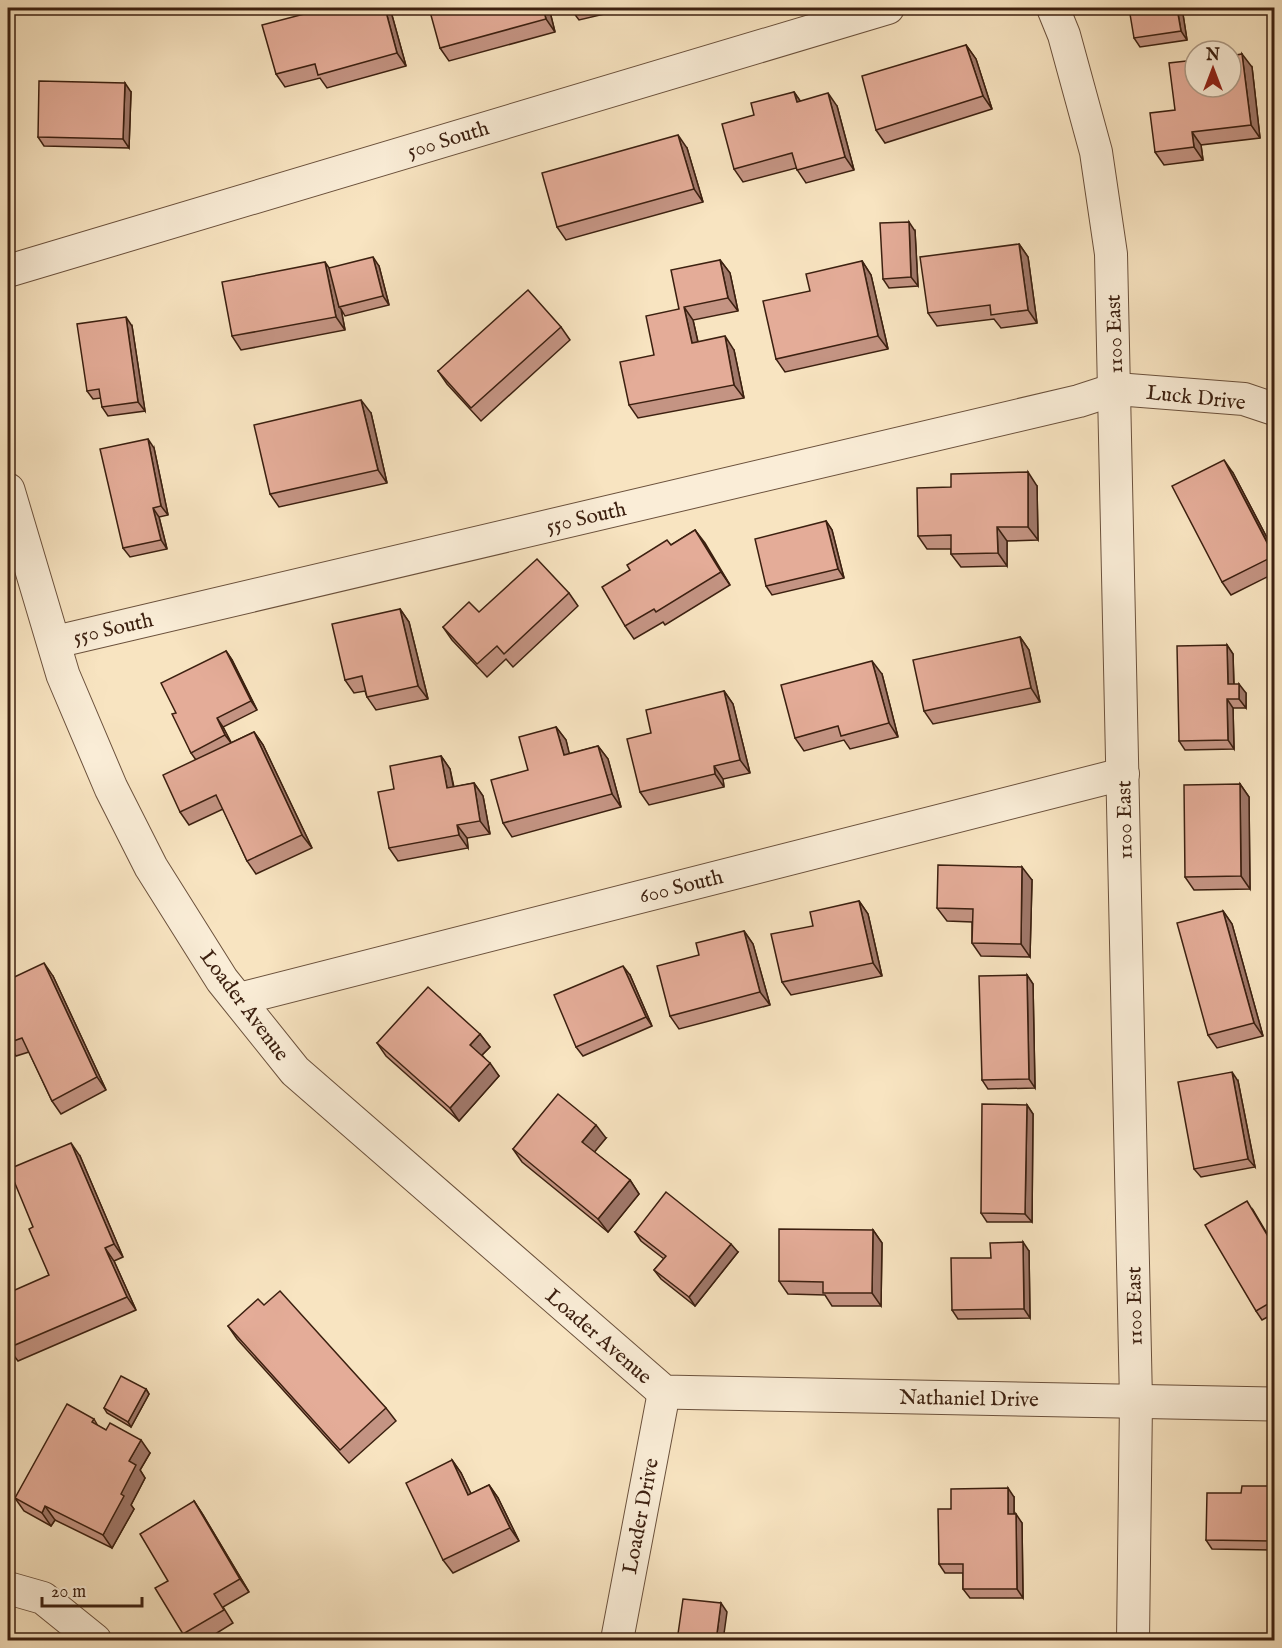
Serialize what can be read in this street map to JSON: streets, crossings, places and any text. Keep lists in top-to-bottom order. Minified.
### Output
{"streets":{"street":["500 South","1100 East","Luck Drive","550 South","600 South","Loader Avenue","Nathaniel Drive","Loader Drive"]},"crossings":[["1100 East","Luck Drive"],["1100 East","550 South"],["1100 East","600 South"],["1100 East","Nathaniel Drive"],["Luck Drive","550 South"],["550 South","Loader Avenue"],["600 South","Loader Avenue"],["Loader Avenue","Nathaniel Drive"],["Loader Avenue","Loader Drive"],["Nathaniel Drive","Loader Drive"]],"scale_bar":"20 m","north":"top"}
